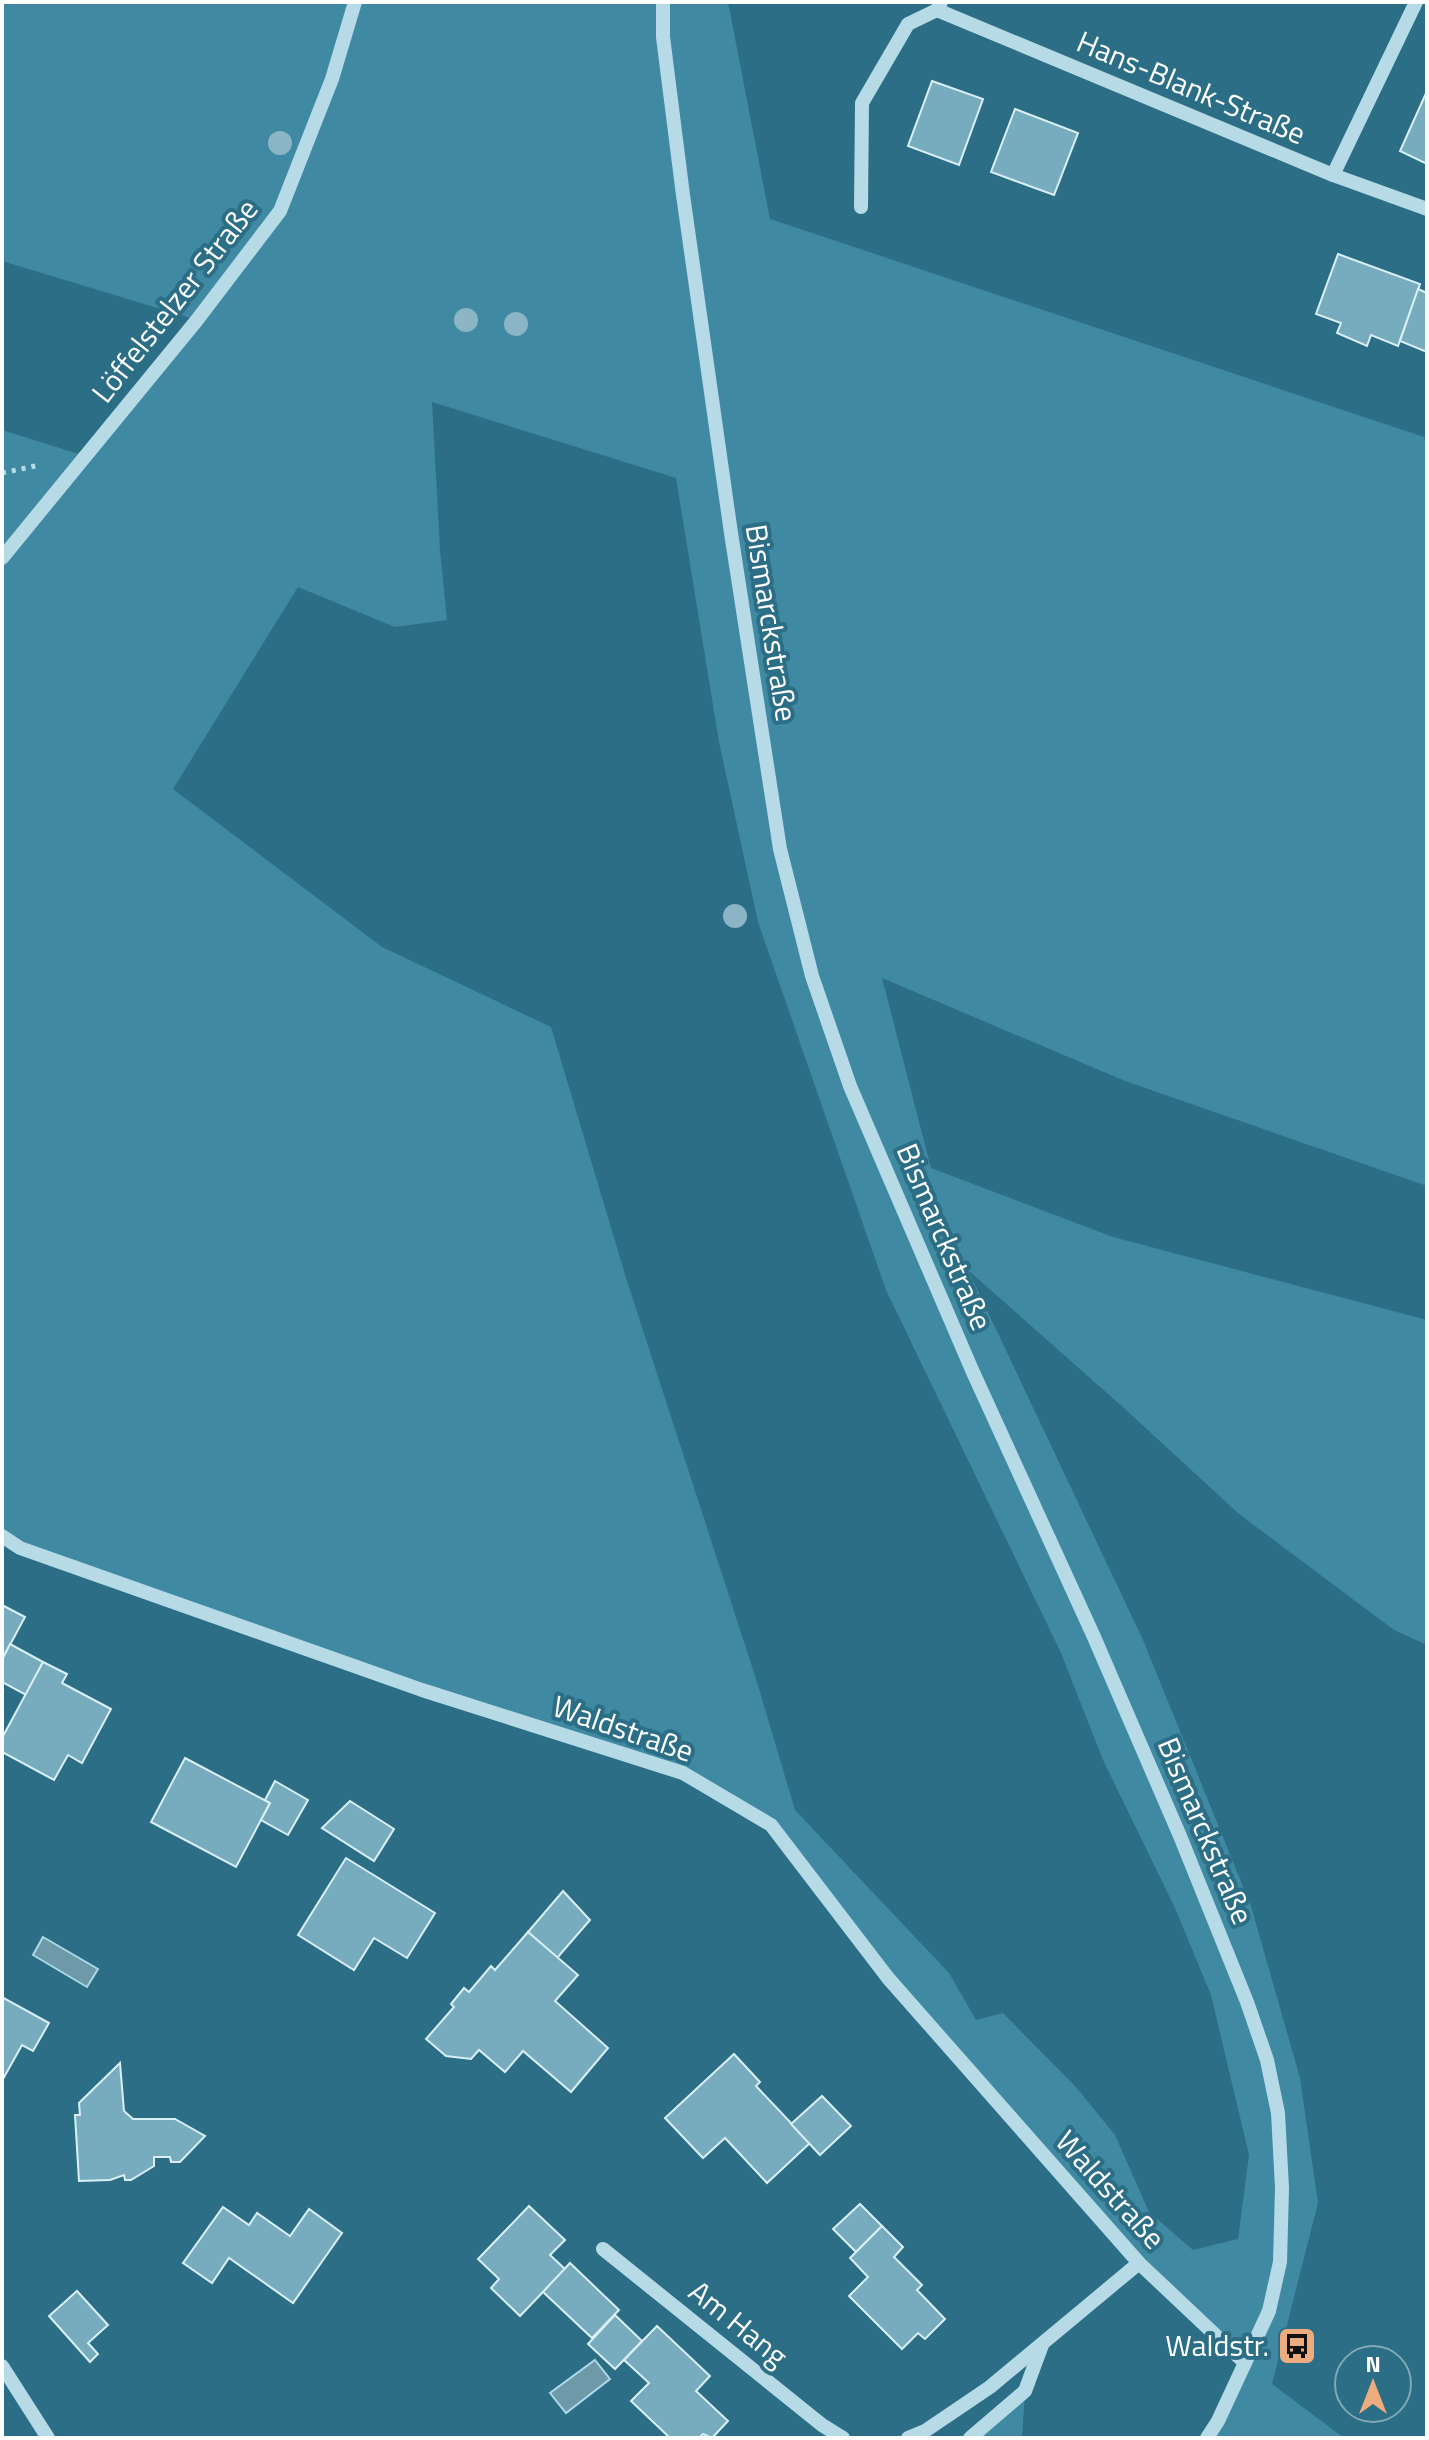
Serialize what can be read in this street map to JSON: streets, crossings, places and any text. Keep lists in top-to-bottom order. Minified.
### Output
{"streets":{"street":["Hans-Blank-Straße","Löffelstelzer Straße","Bismarckstraße","Waldstraße","Am Hang"]},"crossings":[["Bismarckstraße","Waldstraße"]],"places":{"bus stop":["Waldstr."]},"north":"top"}
